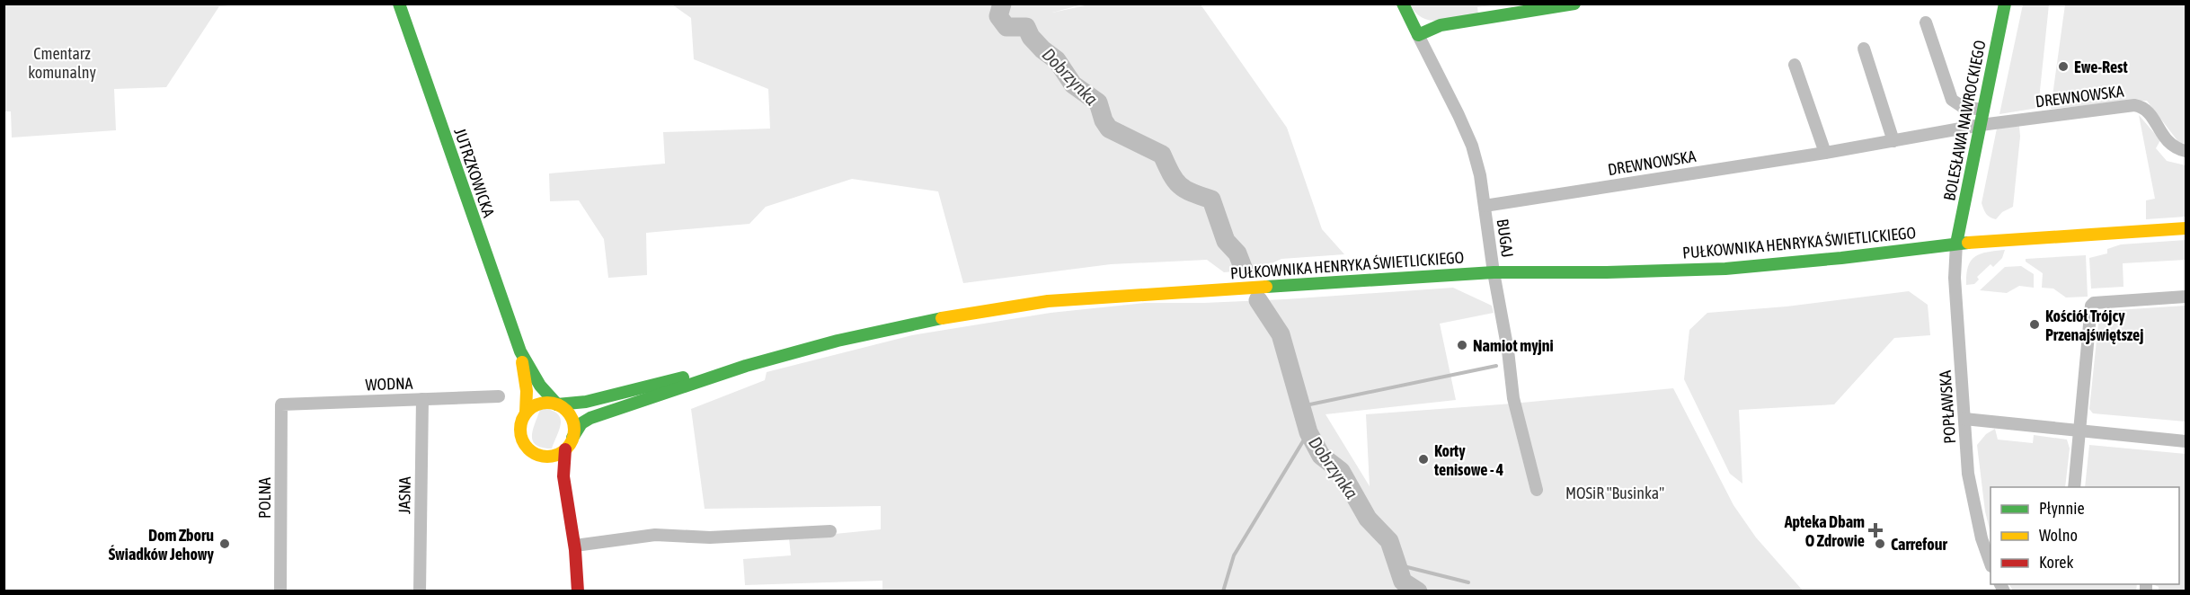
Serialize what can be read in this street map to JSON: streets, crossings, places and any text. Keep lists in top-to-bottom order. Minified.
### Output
{"streets":{"street":["DREWNOWSKA","BOLESŁAWA NAWROCKIEGO","JUTRZKOWICKA","BUGAJ","PUŁKOWNIKA HENRYKA ŚWIETLICKIEGO","WODNA","POPŁAWSKA","JASNA","POLNA"]},"crossings":[["DREWNOWSKA","BOLESŁAWA NAWROCKIEGO"],["DREWNOWSKA","BUGAJ"],["BOLESŁAWA NAWROCKIEGO","PUŁKOWNIKA HENRYKA ŚWIETLICKIEGO"],["BOLESŁAWA NAWROCKIEGO","POPŁAWSKA"],["JUTRZKOWICKA","PUŁKOWNIKA HENRYKA ŚWIETLICKIEGO"],["BUGAJ","PUŁKOWNIKA HENRYKA ŚWIETLICKIEGO"],["PUŁKOWNIKA HENRYKA ŚWIETLICKIEGO","POPŁAWSKA"],["WODNA","JASNA"],["WODNA","POLNA"]],"water":["Dobrzynka"],"parks":["Cmentarz komunalny","MOSiR \"Businka\""],"places":{"other":["Ewe-Rest","Kościół Trójcy Przenajświętszej","Namiot myjni","Korty tenisowe - 4","Dom Zboru Świadków Jehowy","Carrefour"],"health":["Apteka Dbam O Zdrowie"]},"legend":["Płynnie","Wolno","Korek"]}
